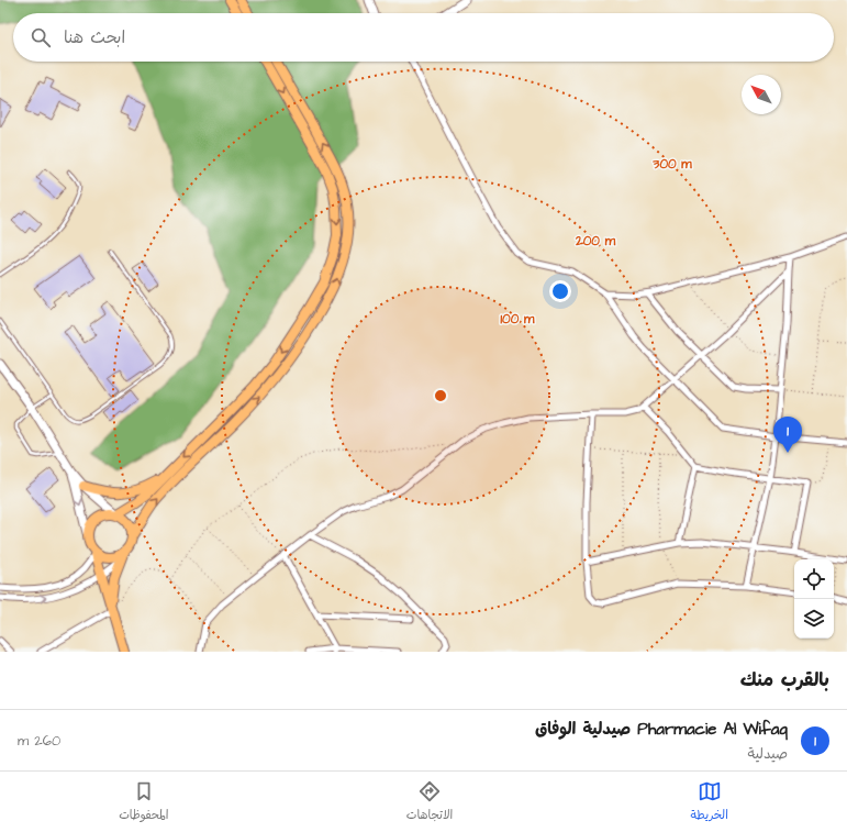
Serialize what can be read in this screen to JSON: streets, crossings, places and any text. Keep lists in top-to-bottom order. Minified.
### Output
{"north":"top left","page":{"search":"ابحث هنا","pins":"1","heading":"بالقرب منك","list":[{"mark":"1","name":"Pharmacie Al Wifaq صيدلية الوفاق","note":"صيدلية","value":"260 m"}],"nav":["الخريطة","الاتجاهات","المحفوظات"]},"rings":["300 m","200 m","100 m"]}
